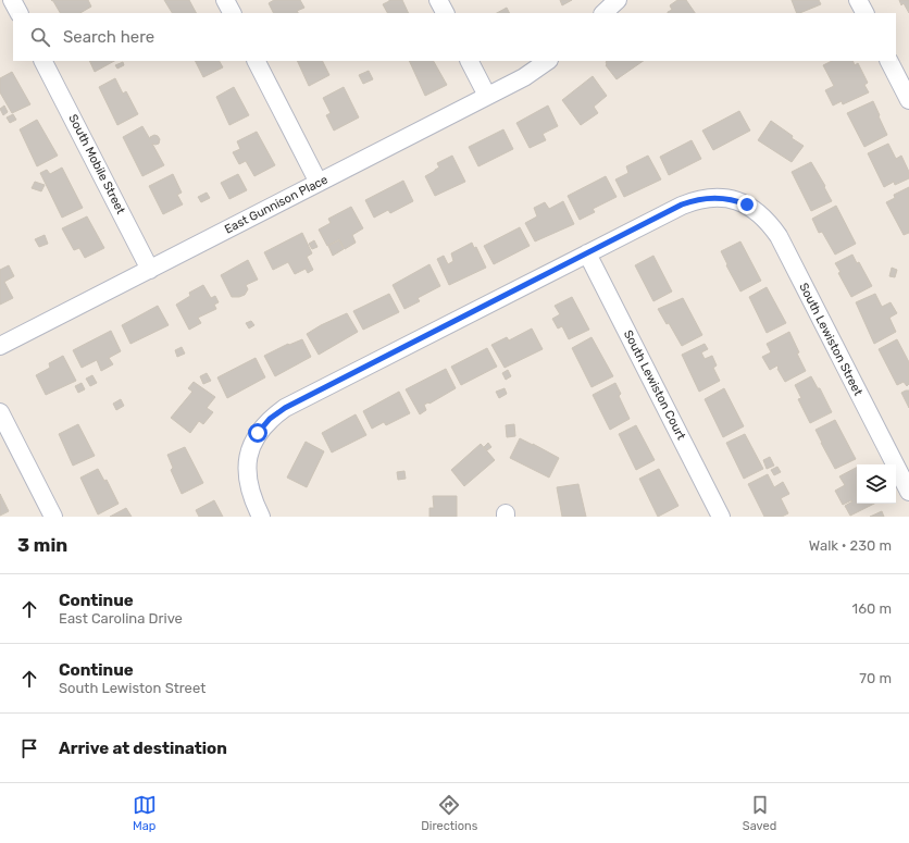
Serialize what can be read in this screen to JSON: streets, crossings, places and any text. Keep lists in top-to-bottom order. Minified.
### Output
{"streets":{"street":["South Mobile Street","East Gunnison Place","South Lewiston Street","South Lewiston Court"]},"crossings":[["South Mobile Street","East Gunnison Place"],["South Lewiston Street","South Lewiston Court"]],"page":{"search":"Search here","heading":["3 min","Walk · 230 m"],"list":[["Continue","East Carolina Drive","160 m"],["Continue","South Lewiston Street","70 m"],"Arrive at destination"],"nav":["Map","Directions","Saved"]}}
